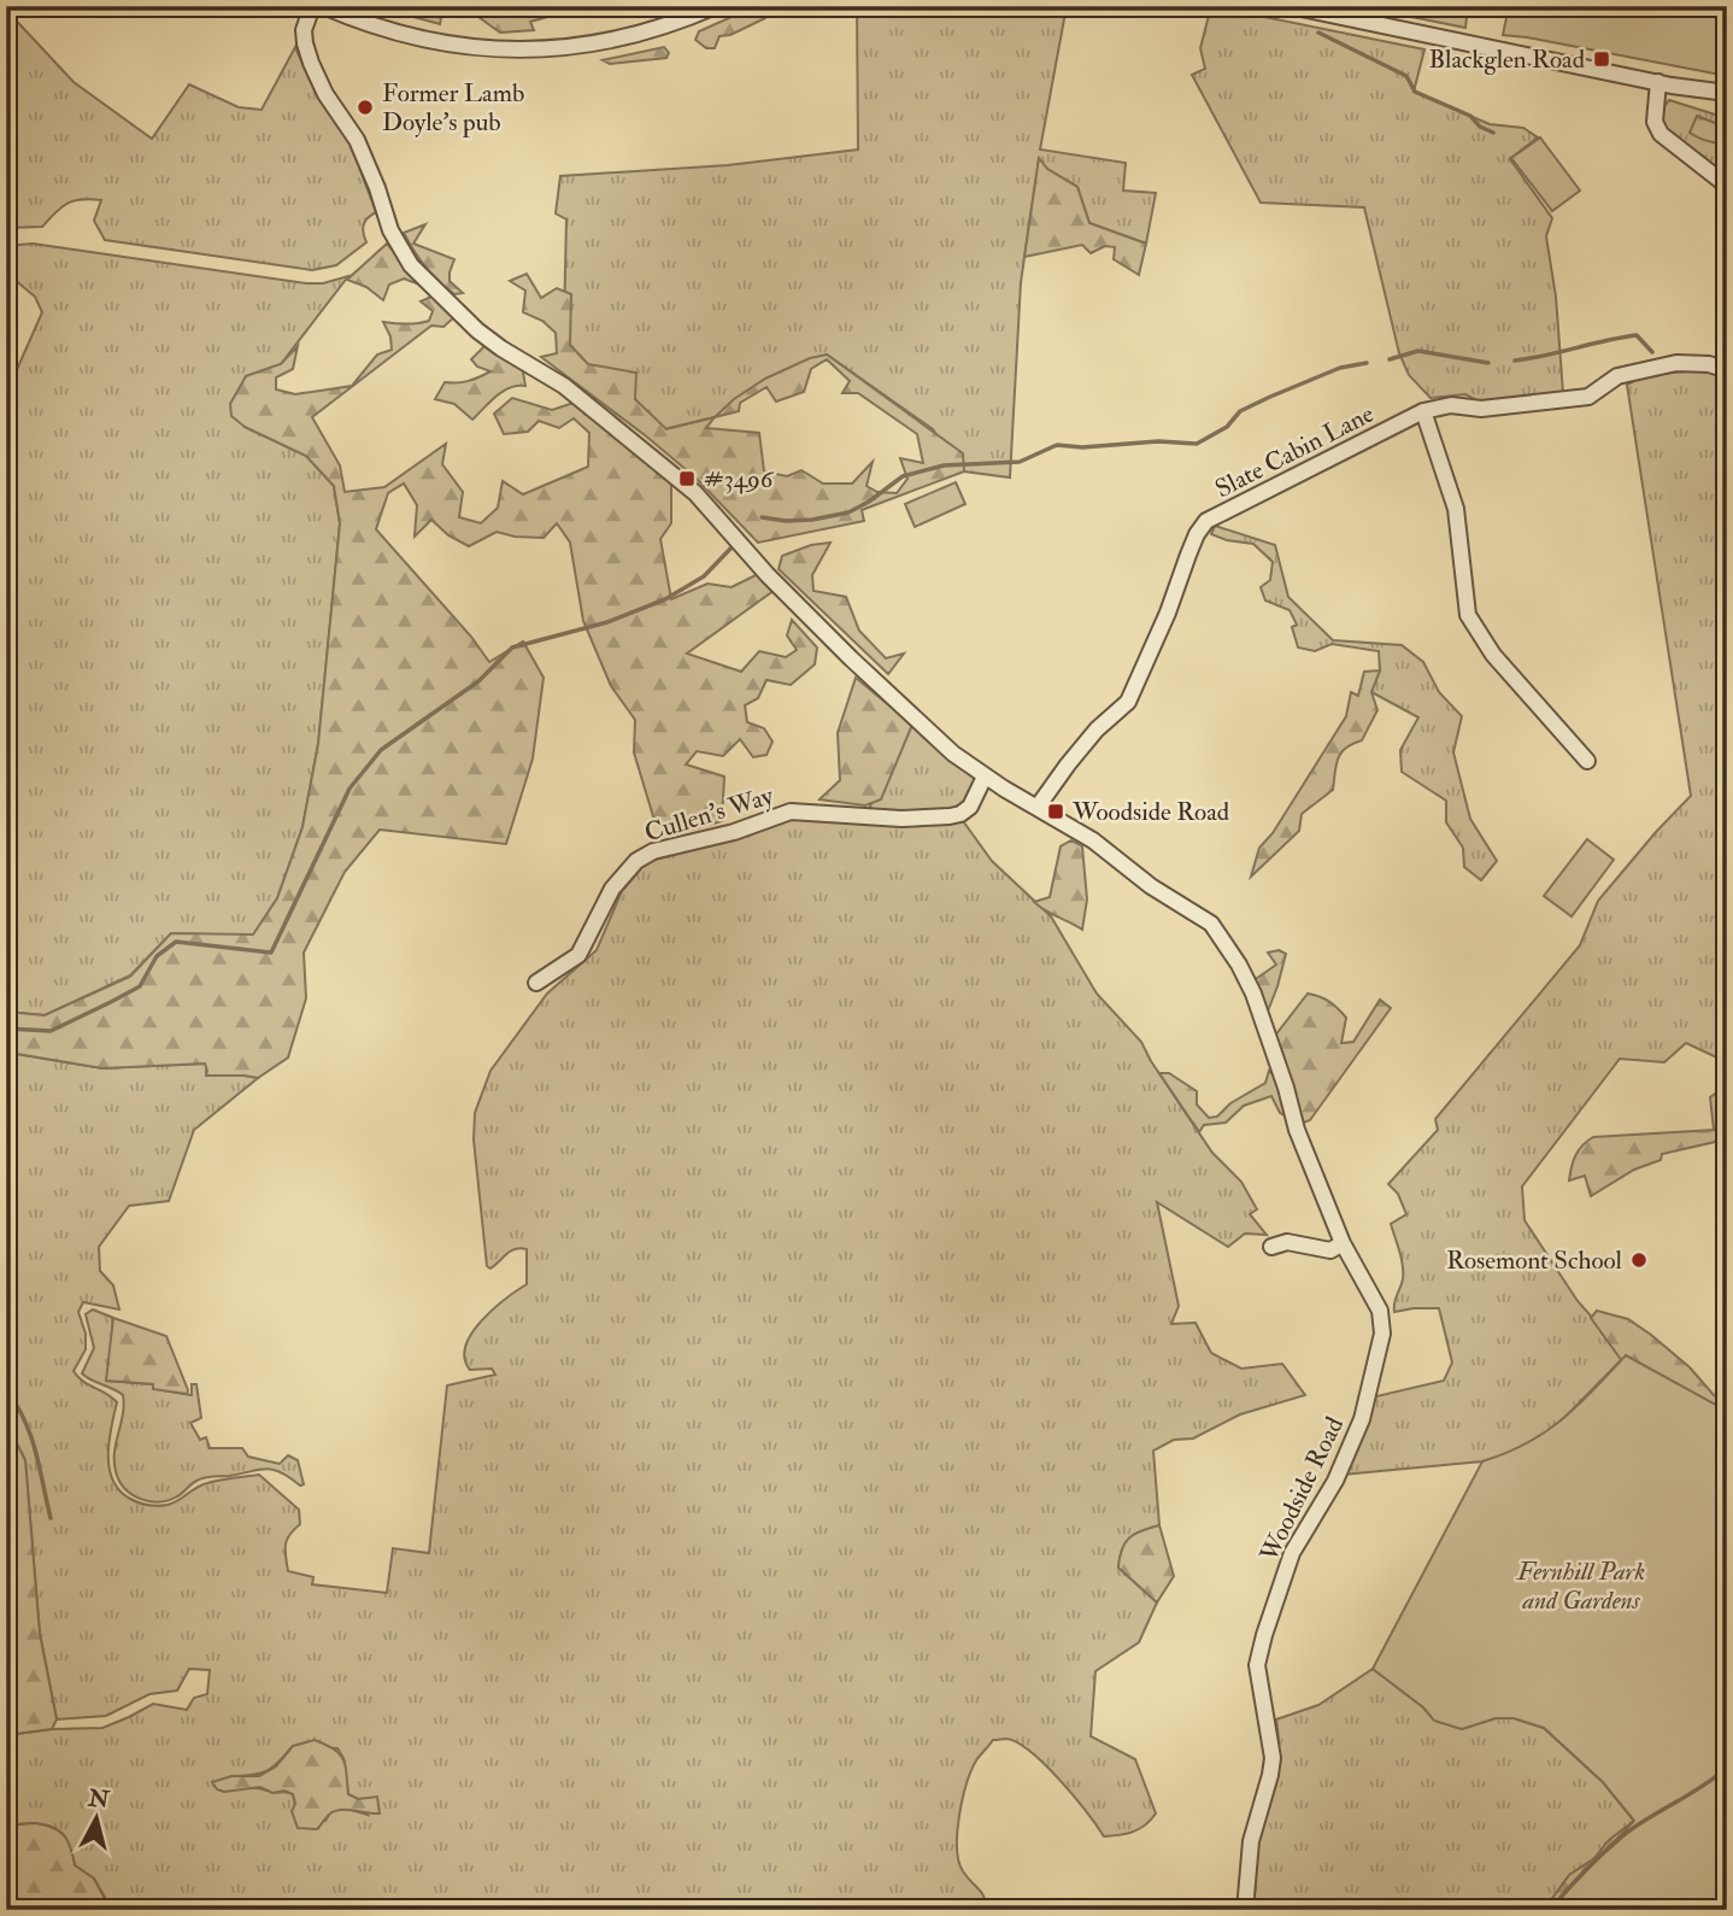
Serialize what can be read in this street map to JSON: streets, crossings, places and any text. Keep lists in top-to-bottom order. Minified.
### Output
{"streets":{"street":["Slate Cabin Lane","Cullen's Way","Woodside Road"]},"crossings":[["Slate Cabin Lane","Woodside Road"],["Cullen's Way","Woodside Road"]],"parks":["Fernhill Park and Gardens"],"places":{"transit":["Blackglen Road","#3496","Woodside Road"],"other":["Former Lamb Doyle's pub","Rosemont School"]},"north":"top"}
